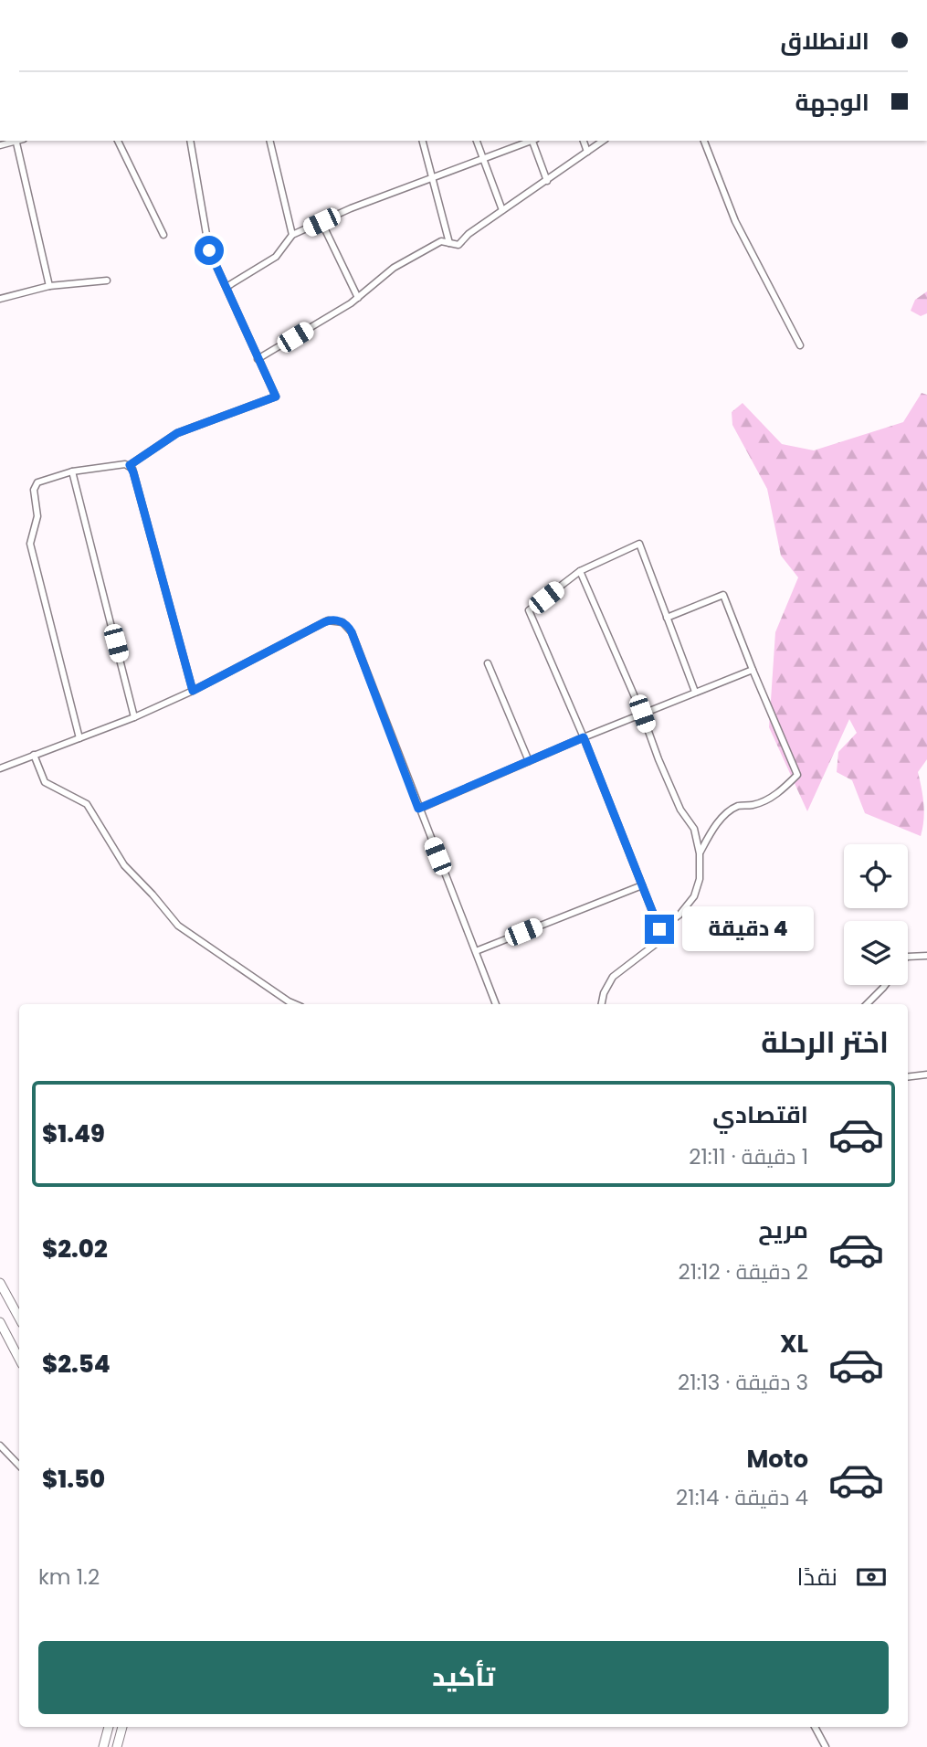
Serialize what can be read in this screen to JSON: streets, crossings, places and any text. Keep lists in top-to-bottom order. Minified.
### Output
{"page":{"banner":["الانطلاق","الوجهة"],"bubble":"4 دقيقة","heading":"اختر الرحلة","list":[{"name":"اقتصادي","note":"1 دقيقة · 21:11","value":"$1.49"},{"name":"مريح","note":"2 دقيقة · 21:12","value":"$2.02"},{"name":"XL","note":"3 دقيقة · 21:13","value":"$2.54"},{"name":"Moto","note":"4 دقيقة · 21:14","value":"$1.50"}],"pay":["نقدًا","1.2 km"],"buttons":"تأكيد"}}
